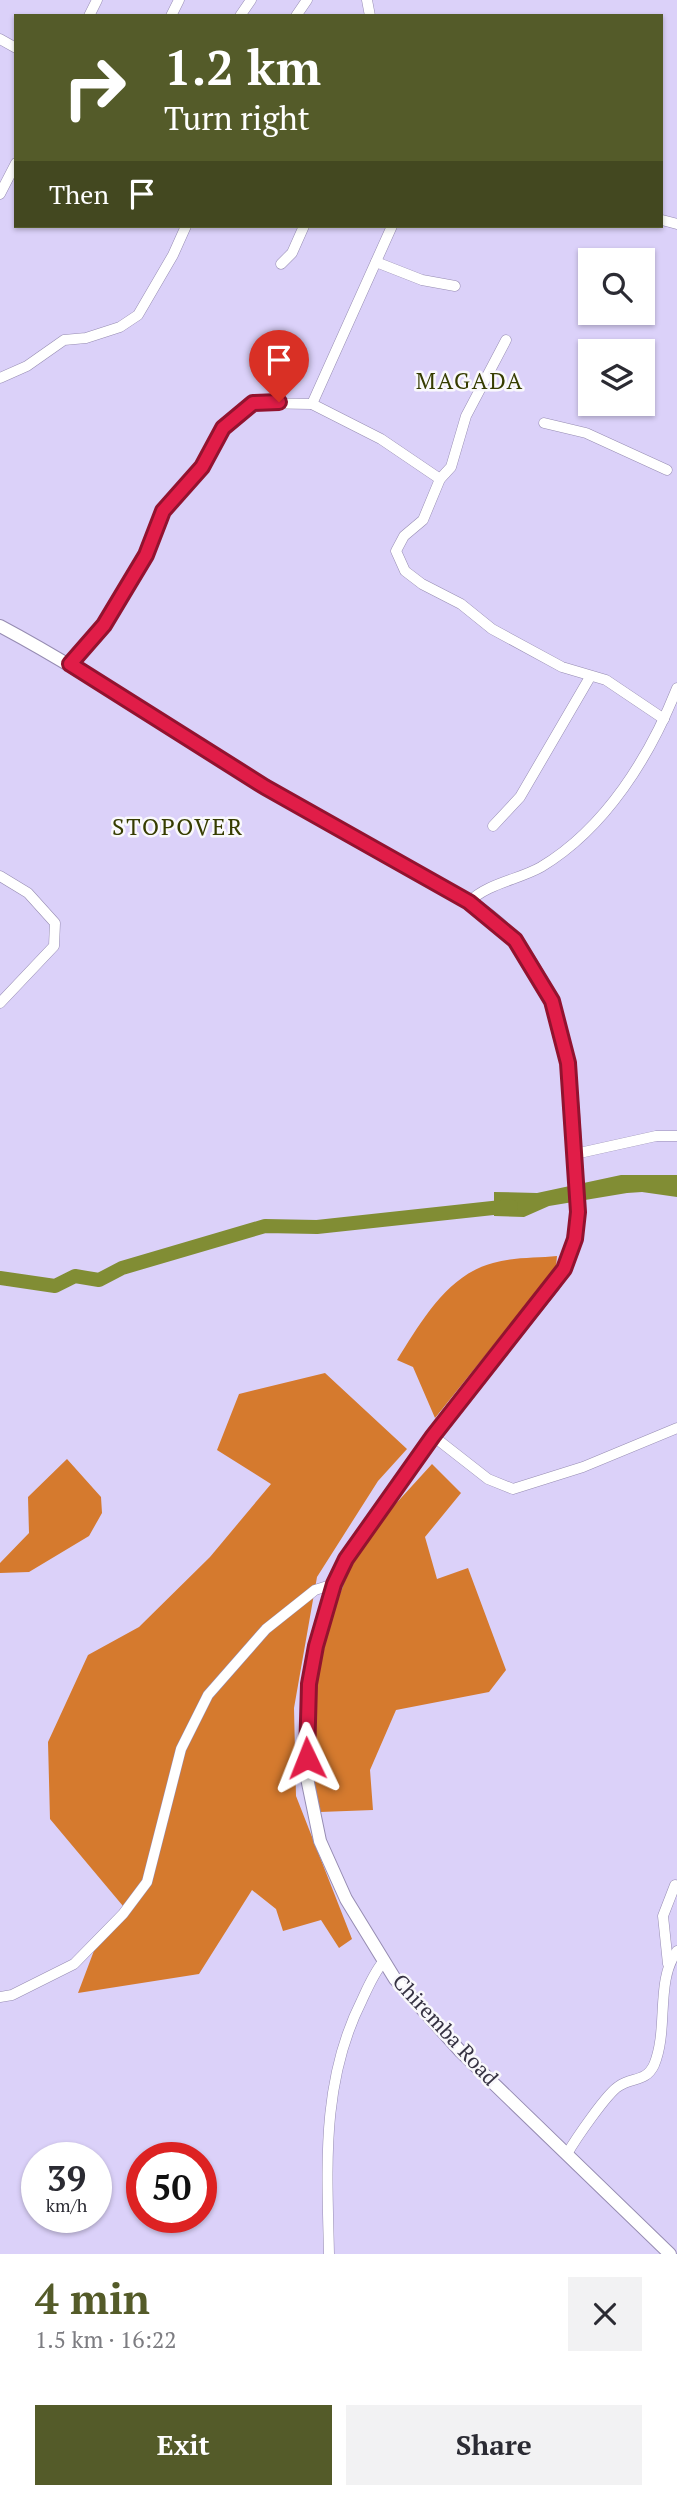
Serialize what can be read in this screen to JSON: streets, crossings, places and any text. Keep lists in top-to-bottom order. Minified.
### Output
{"streets":{"main road":["Chiremba Road"]},"districts":["MAGADA","STOPOVER"],"page":{"turn":["1.2 km","Turn right"],"then":"Then","speed":"39 km/h","limit":"50","heading":["4 min","1.5 km · 16:22"],"buttons":["Exit","Share"]}}
